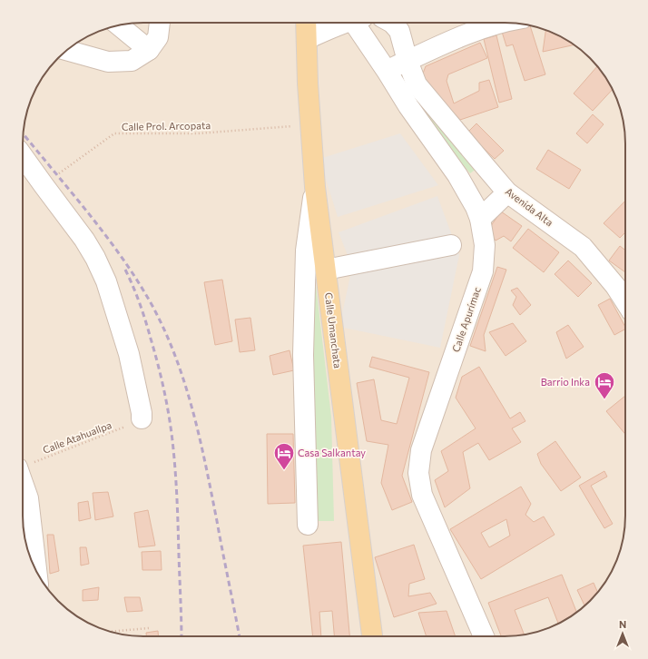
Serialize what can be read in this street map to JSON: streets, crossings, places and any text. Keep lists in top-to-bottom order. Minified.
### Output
{"streets":{"main road":["Calle Umanchata"],"street":["Avenida Alta","Calle Apurímac"],"path":["Calle Prol. Arcopata","Calle Atahuallpa"]},"crossings":[["Calle Prol. Arcopata","Calle Umanchata"]],"places":{"hotel":["Barrio Inka","Casa Salkantay"]},"north":"top"}
